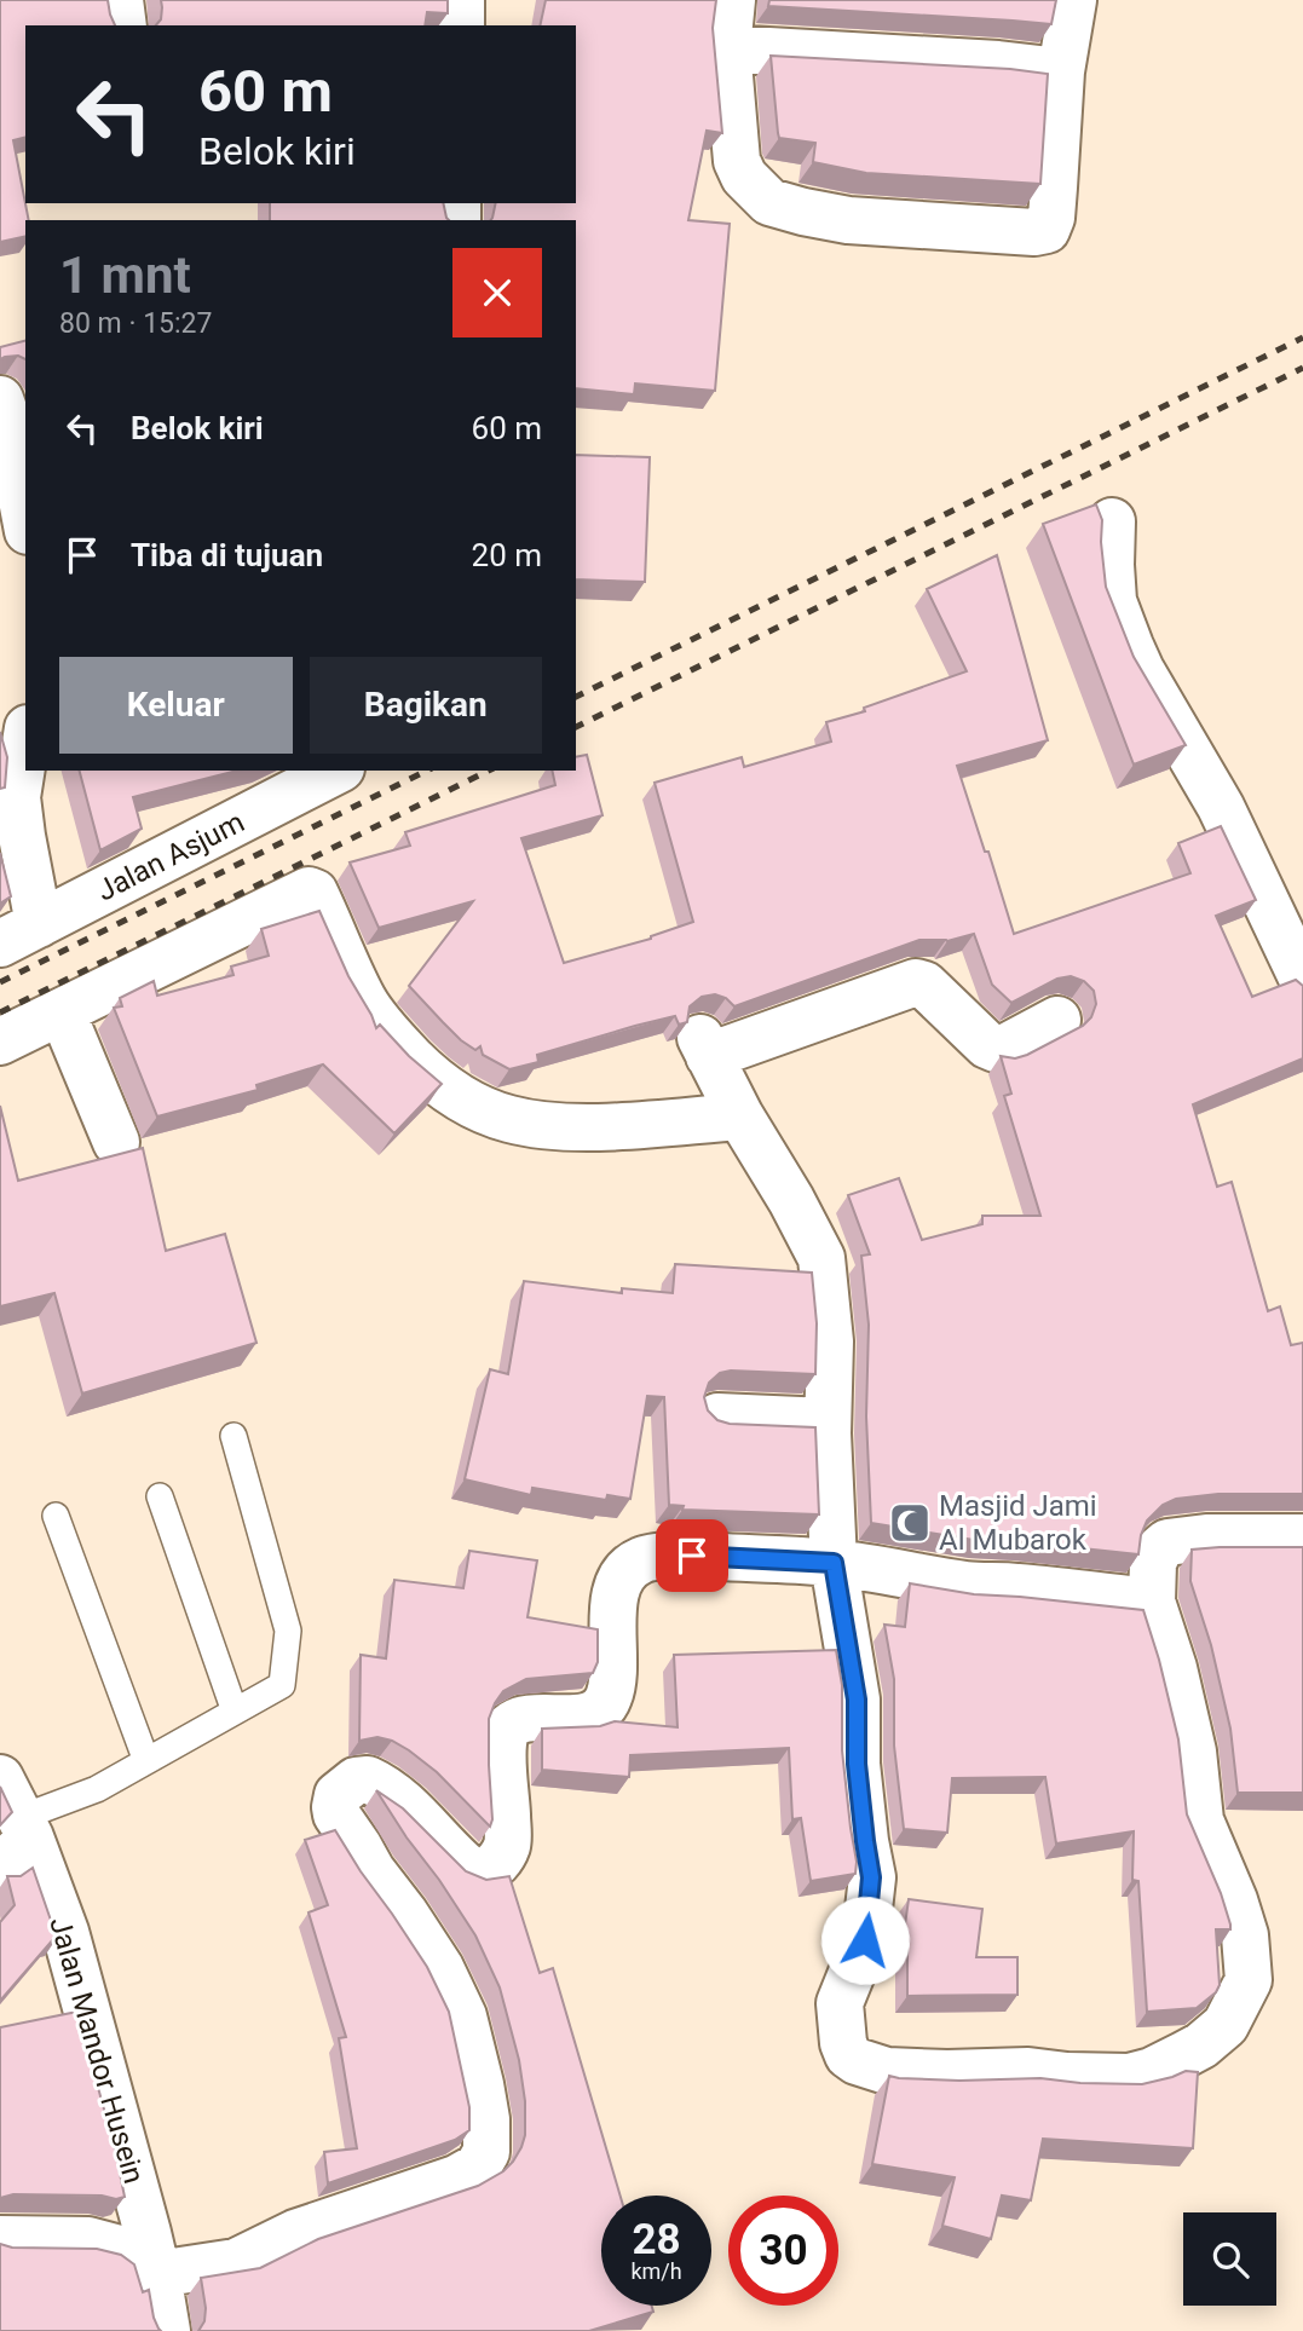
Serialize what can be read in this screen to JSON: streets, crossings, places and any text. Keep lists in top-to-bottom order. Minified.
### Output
{"streets":{"street":["Jalan Asjum","Jalan Mandor Husein"]},"places":{"mosque":["Masjid Jami Al Mubarok"]},"page":{"turn":["60 m","Belok kiri"],"heading":["1 mnt","80 m · 15:27"],"list":[{"name":"Belok kiri","value":"60 m"},{"name":"Tiba di tujuan","value":"20 m"}],"buttons":["Keluar","Bagikan"],"speed":"28 km/h","limit":"30"}}
